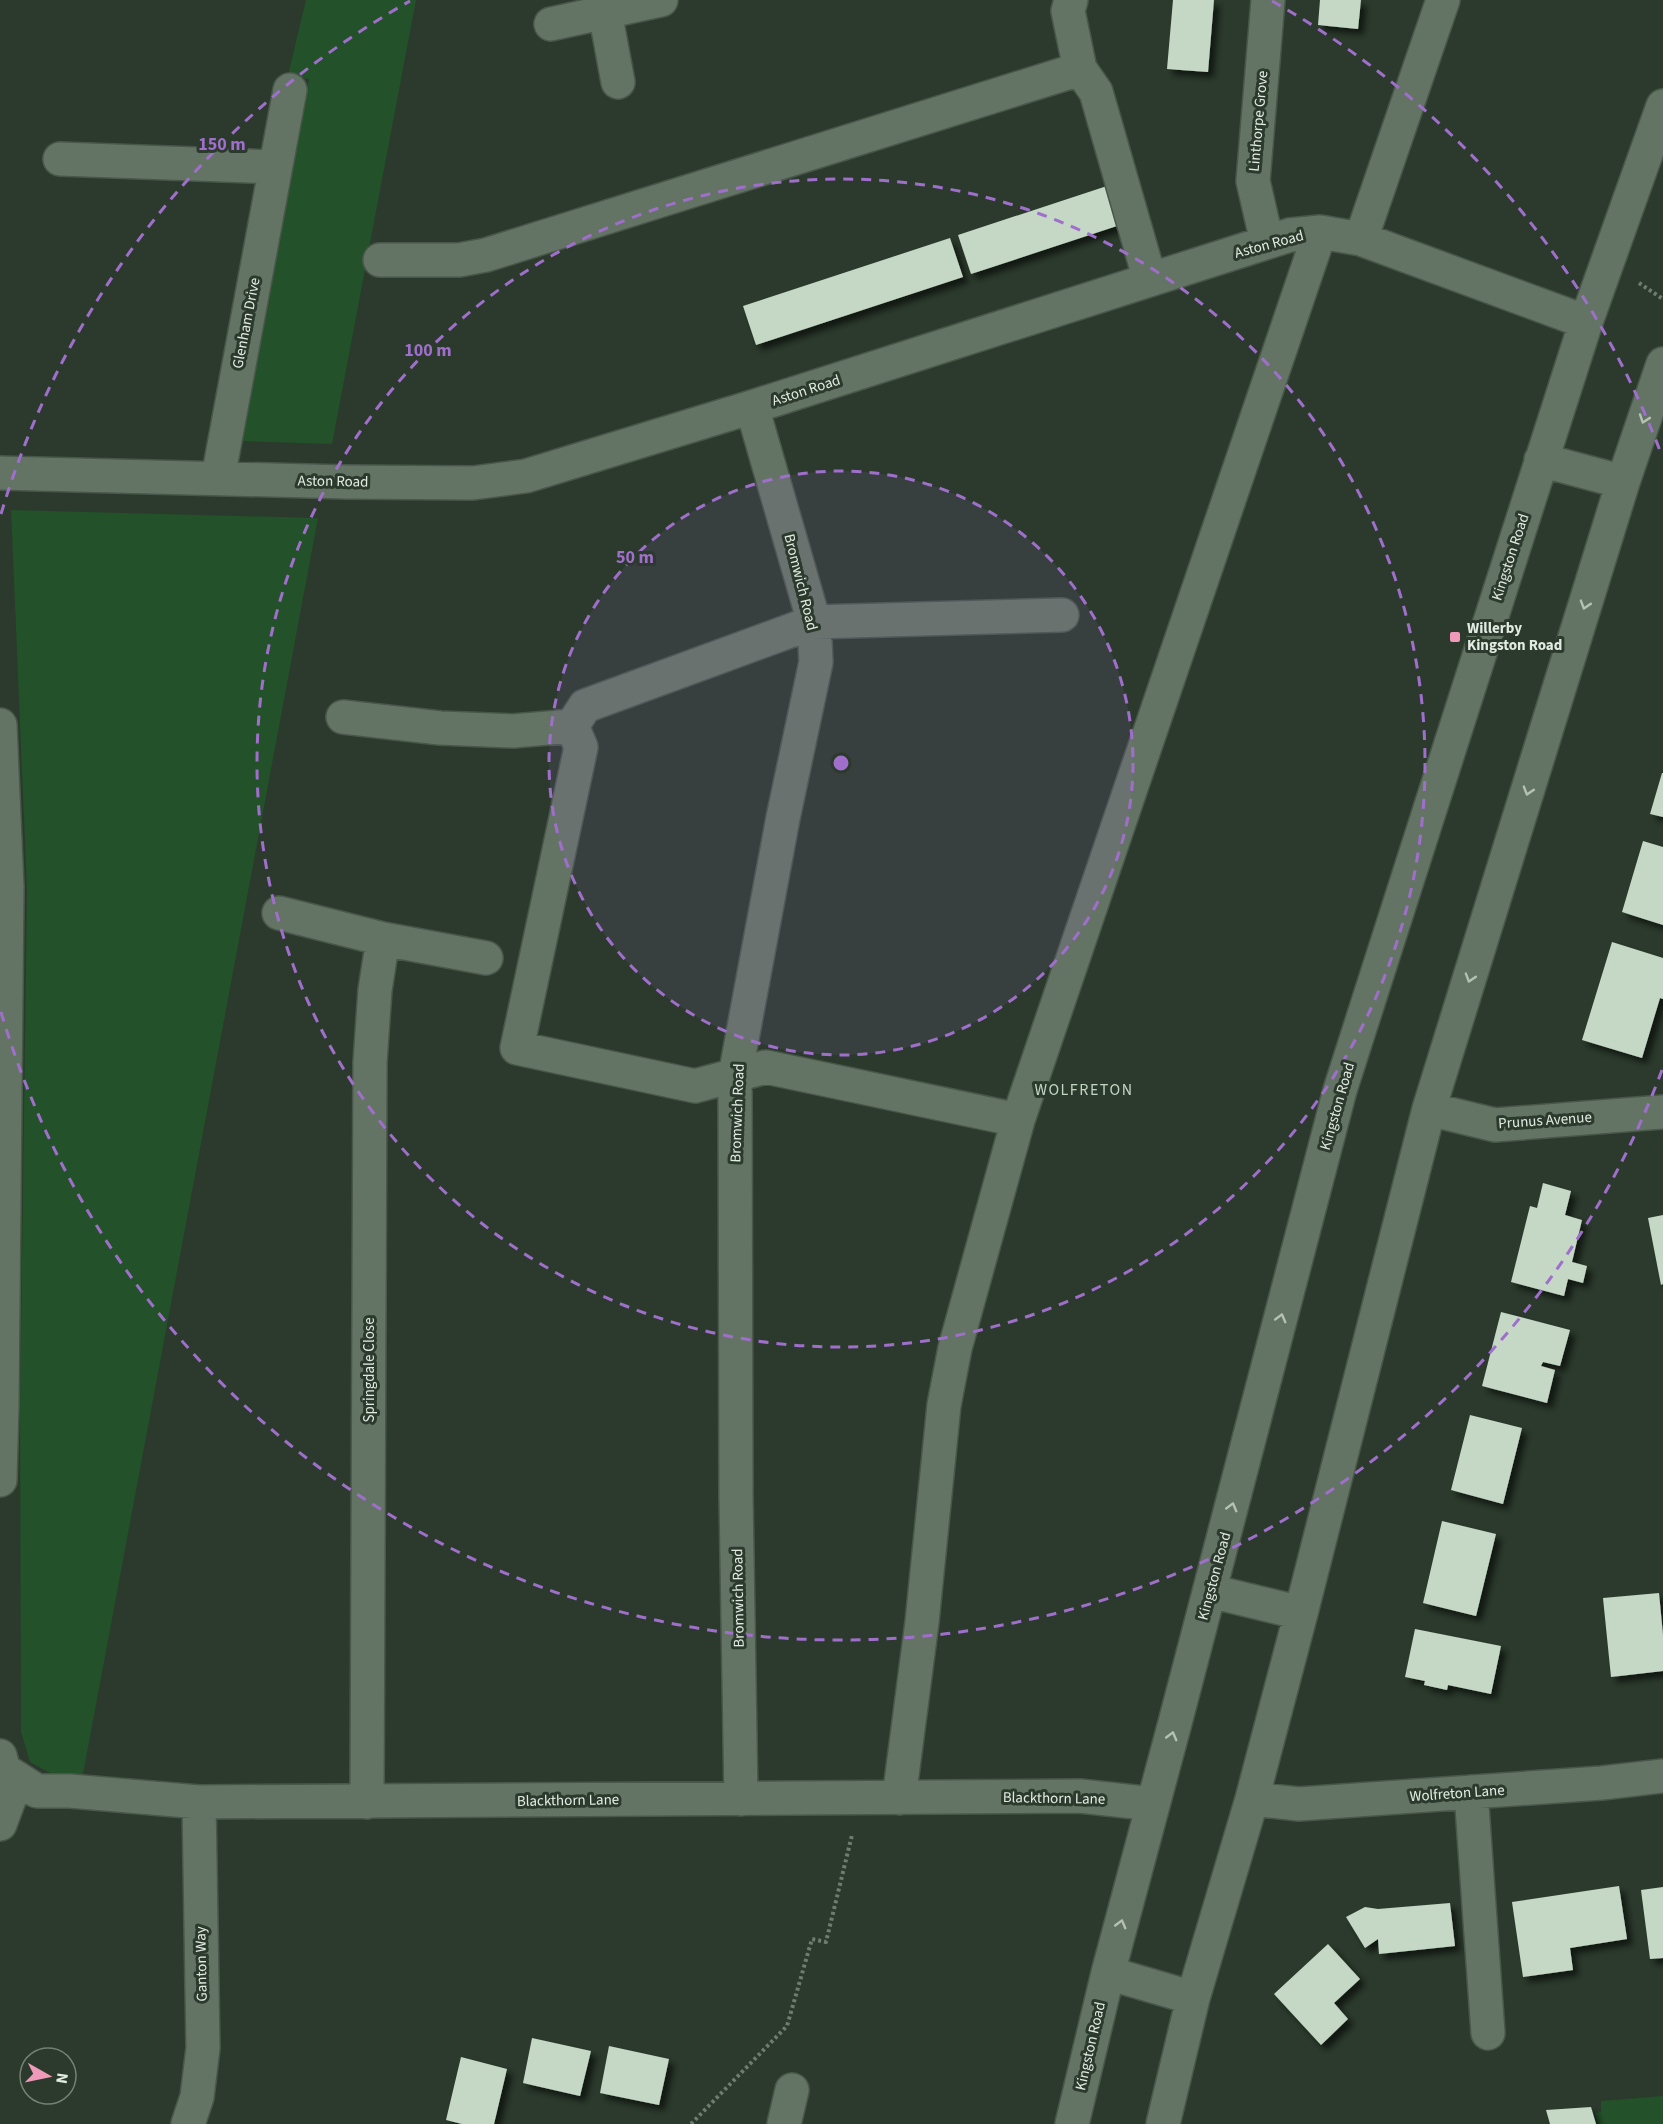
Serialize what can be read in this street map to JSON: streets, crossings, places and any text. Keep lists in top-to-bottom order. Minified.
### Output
{"streets":{"street":["Linthorpe Grove","Aston Road","Glenham Drive","Kingston Road","Bromwich Road","Prunus Avenue","Springdale Close","Wolfreton Lane","Blackthorn Lane","Ganton Way"]},"crossings":[["Linthorpe Grove","Aston Road"],["Aston Road","Glenham Drive"],["Aston Road","Kingston Road"],["Aston Road","Bromwich Road"],["Kingston Road","Blackthorn Lane"],["Bromwich Road","Blackthorn Lane"],["Springdale Close","Blackthorn Lane"],["Blackthorn Lane","Ganton Way"]],"districts":["WOLFRETON"],"places":{"transit":["Willerby Kingston Road"]},"north":"right","rings":["150 m","100 m","50 m"]}
